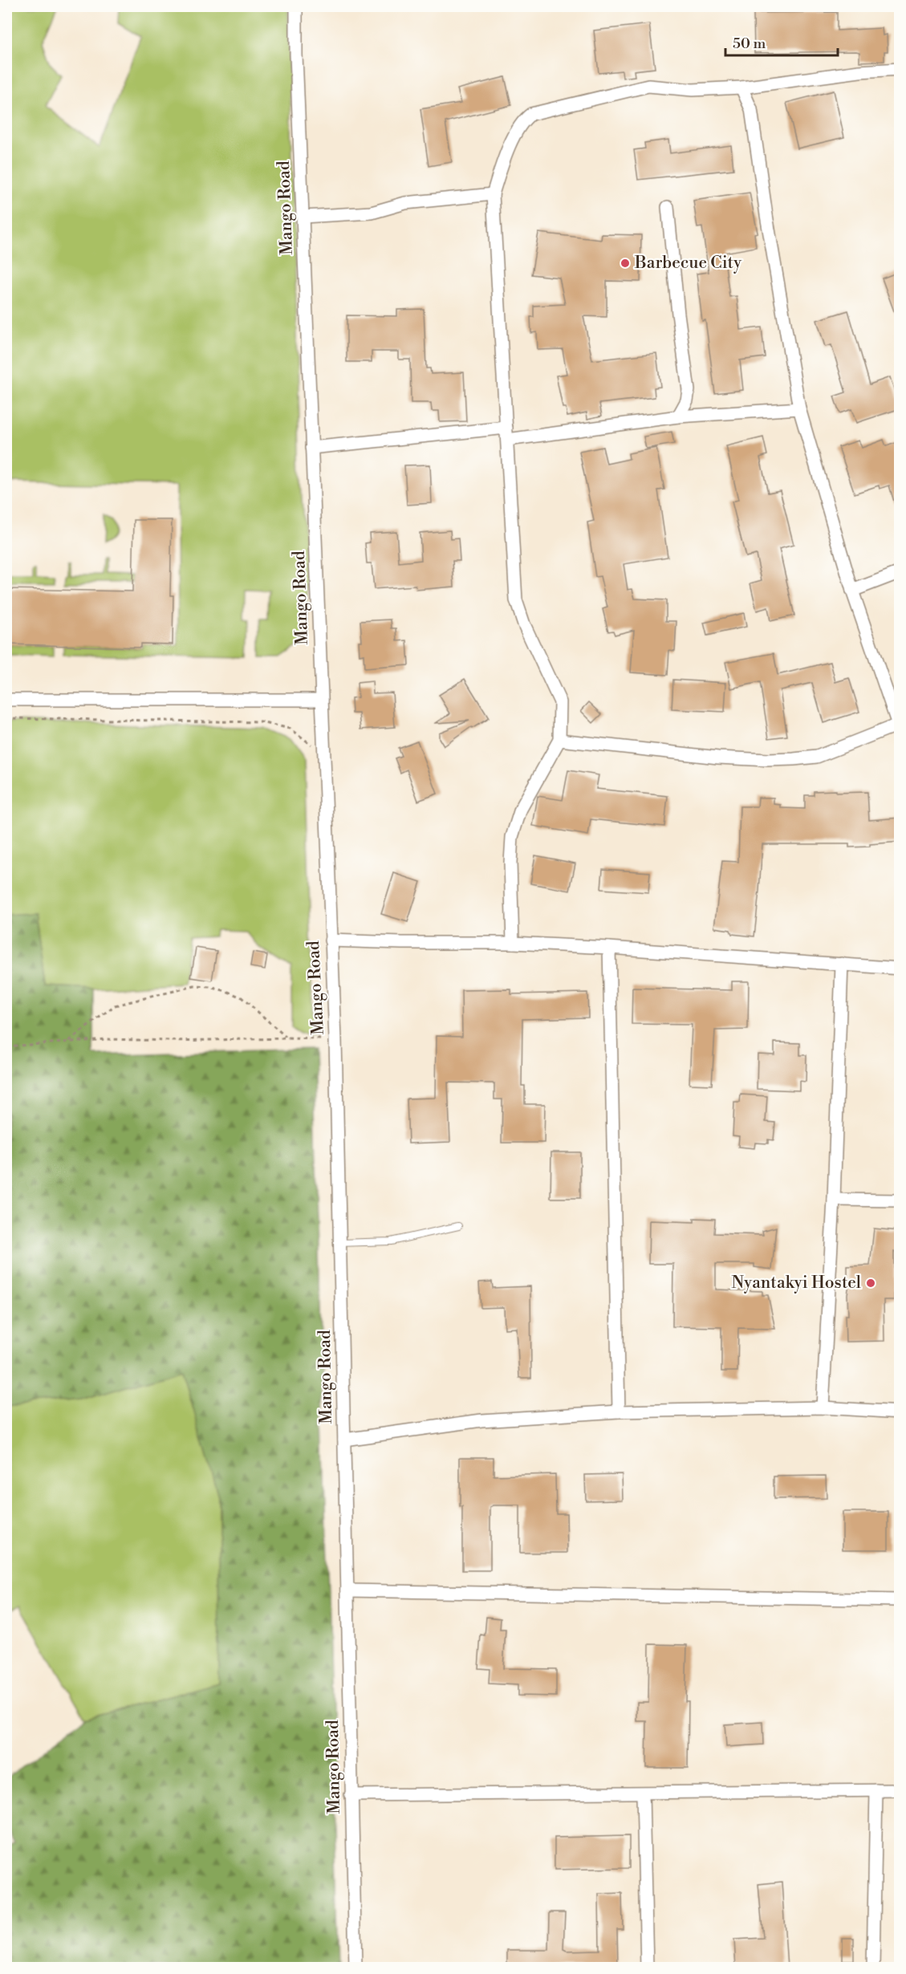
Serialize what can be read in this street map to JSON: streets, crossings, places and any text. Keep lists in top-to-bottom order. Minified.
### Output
{"streets":{"street":["Mango Road"]},"places":["Barbecue City","Nyantakyi Hostel"],"scale_bar":"50 m"}
